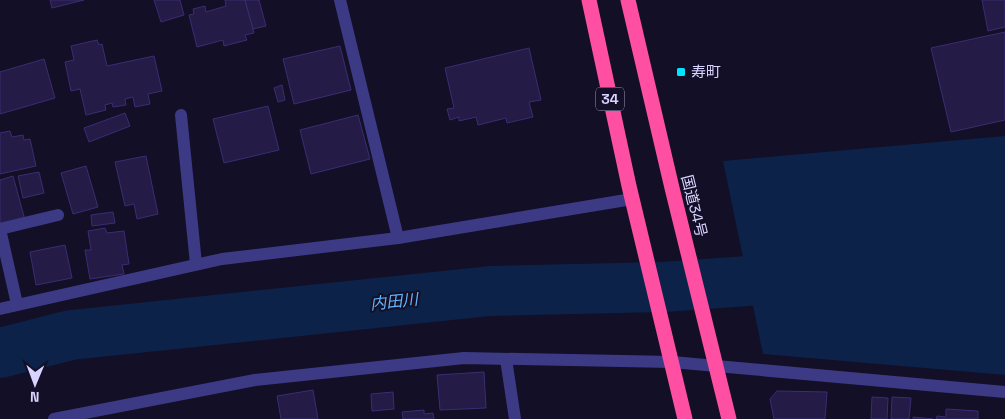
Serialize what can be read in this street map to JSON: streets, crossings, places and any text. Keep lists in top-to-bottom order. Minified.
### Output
{"streets":{"highway":["34","国道34号"]},"water":["内田川"],"places":{"transit":["寿町"]},"north":"bottom"}
